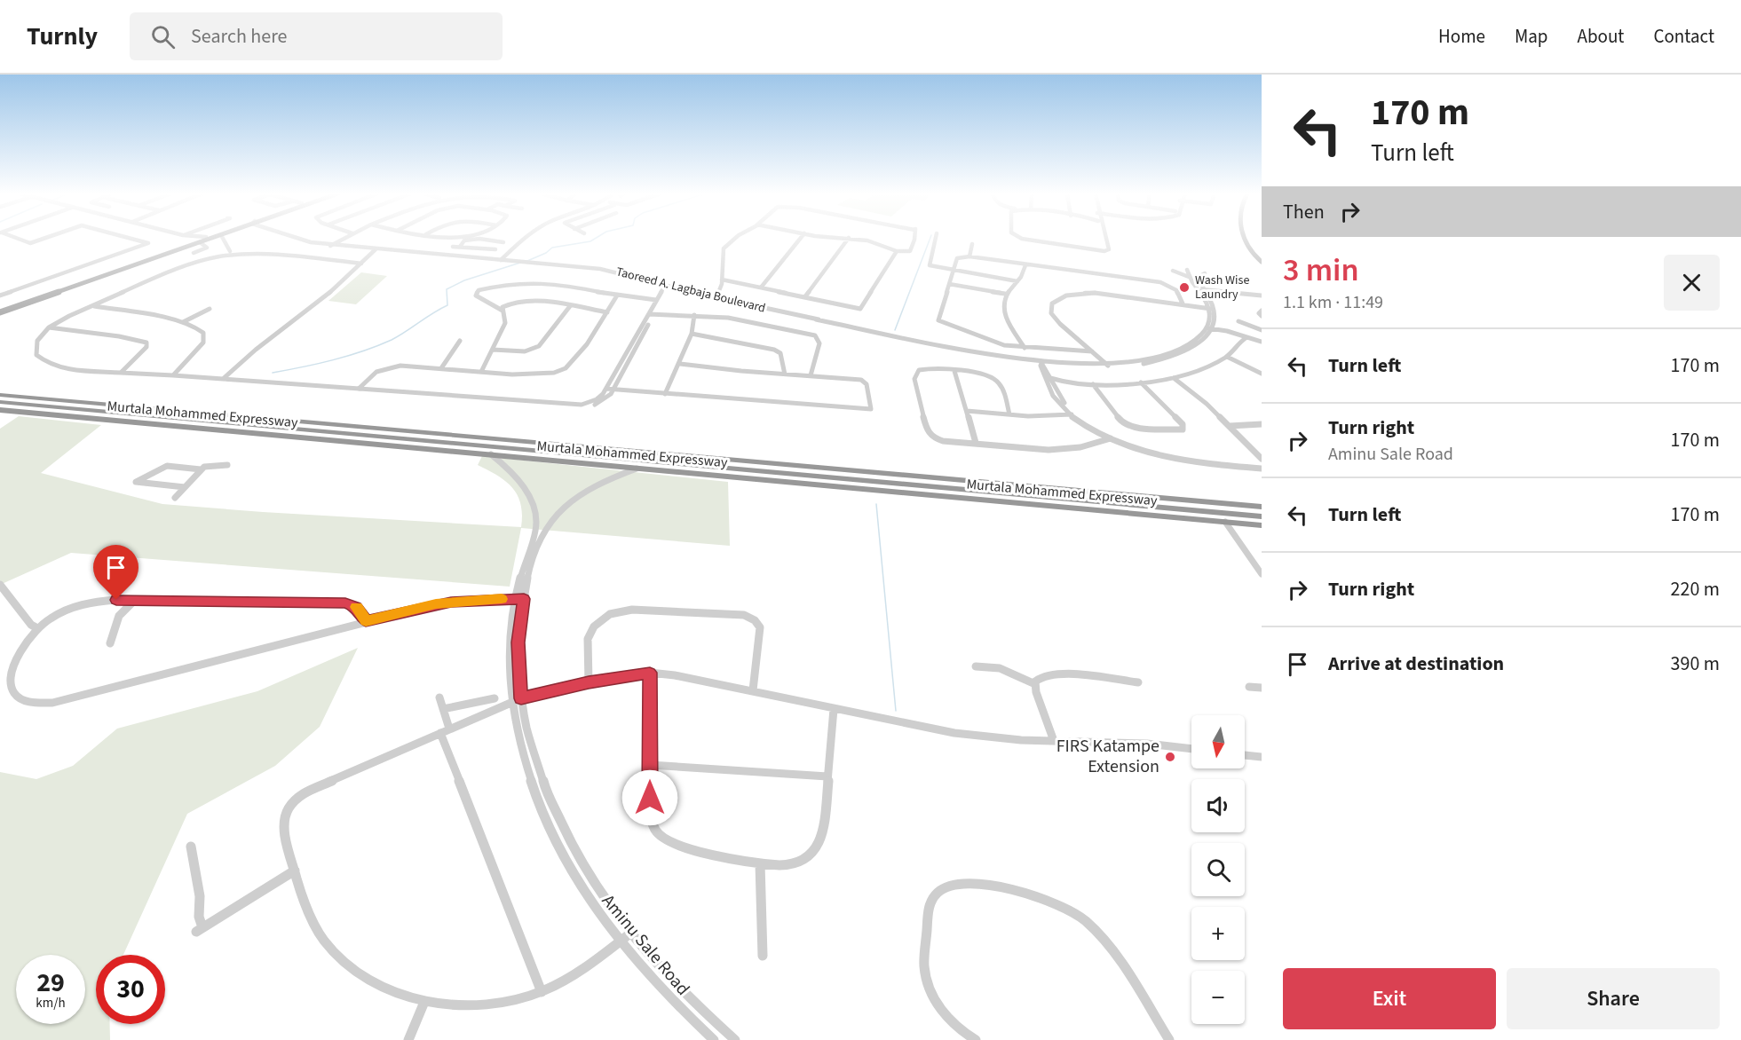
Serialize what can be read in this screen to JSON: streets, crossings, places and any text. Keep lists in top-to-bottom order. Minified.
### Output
{"streets":{"highway":["Murtala Mohammed Expressway"],"street":["Taoreed A. Lagbaja Boulevard","Aminu Sale Road"]},"places":["Wash Wise Laundry","FIRS Katampe Extension"],"north":"bottom","page":{"header":"Turnly","search":"Search here","nav":["Home","Map","About","Contact"],"turn":["170 m","Turn left"],"then":"Then","heading":["3 min","1.1 km · 11:49"],"list":[{"name":"Turn left","value":"170 m"},{"name":"Turn right","note":"Aminu Sale Road","value":"170 m"},{"name":"Turn left","value":"170 m"},{"name":"Turn right","value":"220 m"},{"name":"Arrive at destination","value":"390 m"}],"map_buttons":["+","−"],"speed":"29 km/h","limit":"30","buttons":["Exit","Share"]}}
